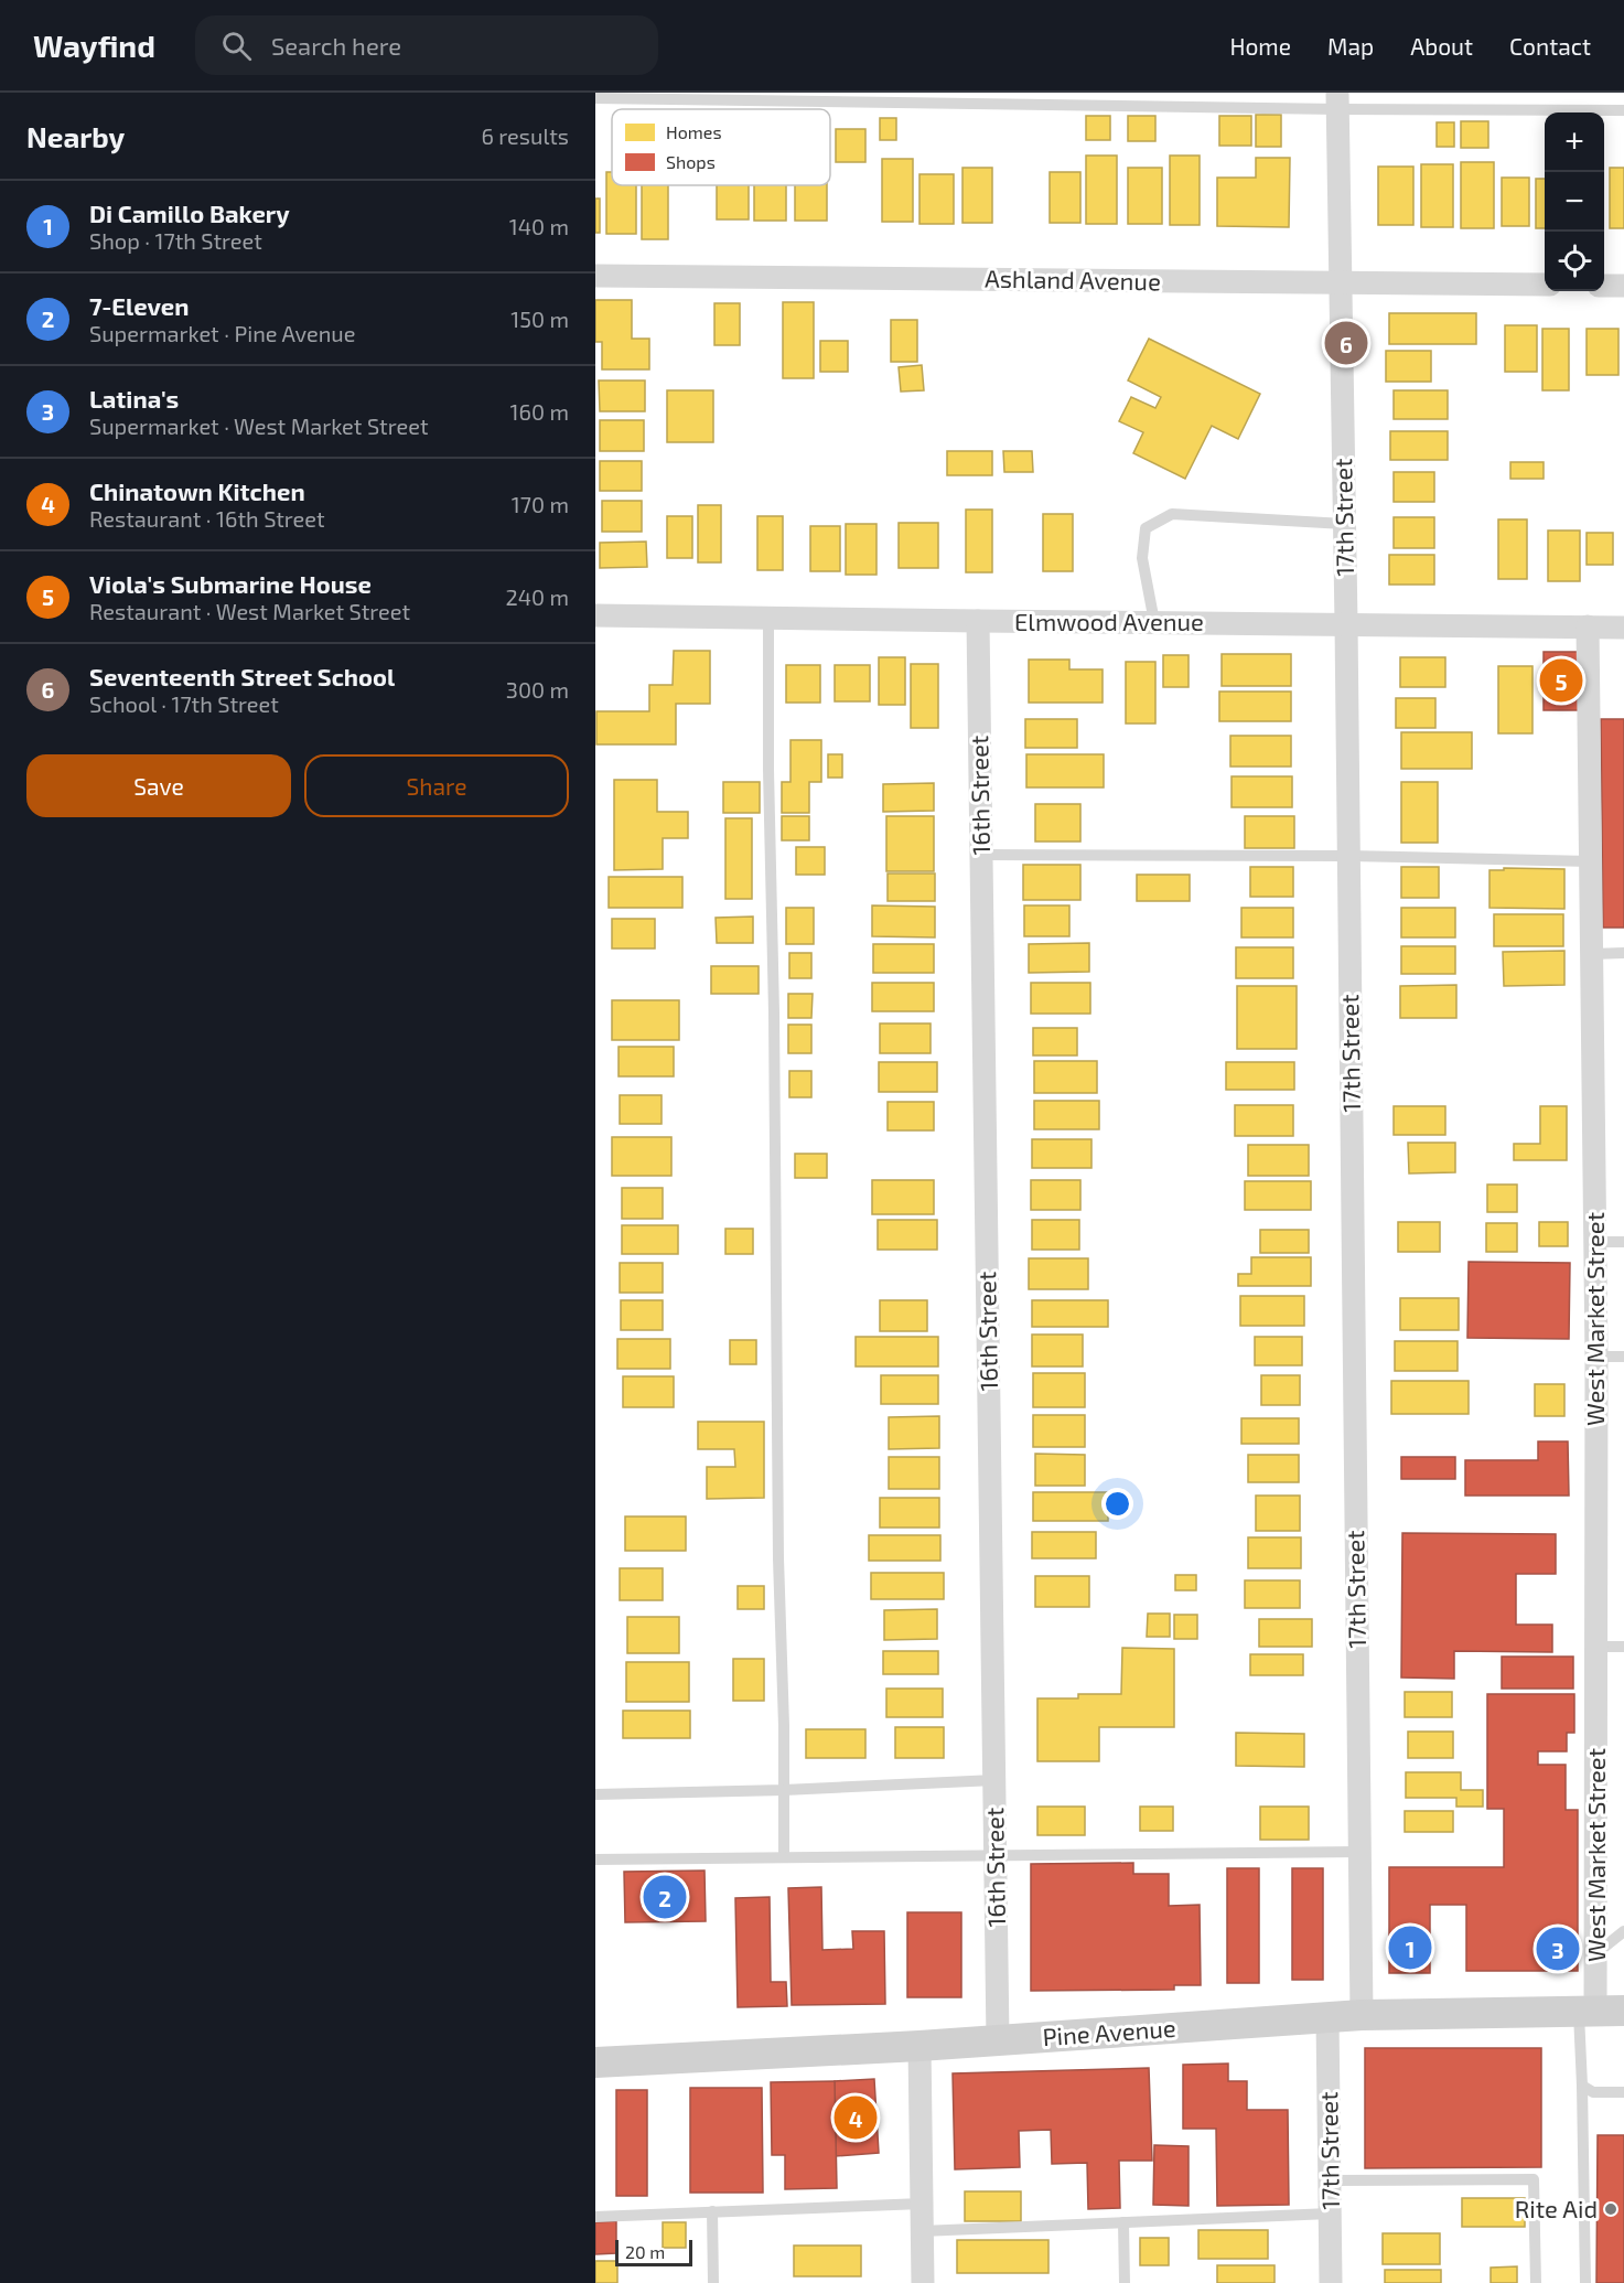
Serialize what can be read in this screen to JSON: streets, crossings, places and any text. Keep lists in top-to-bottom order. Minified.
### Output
{"streets":{"main road":["Pine Avenue"],"street":["Ashland Avenue","17th Street","Elmwood Avenue","16th Street","West Market Street"]},"crossings":[["Ashland Avenue","17th Street"],["17th Street","Elmwood Avenue"],["17th Street","Pine Avenue"],["Elmwood Avenue","16th Street"],["Elmwood Avenue","West Market Street"],["16th Street","Pine Avenue"],["West Market Street","Pine Avenue"]],"places":["Rite Aid"],"legend":["Homes","Shops"],"scale_bar":"20 m","page":{"header":"Wayfind","search":"Search here","nav":["Home","Map","About","Contact"],"heading":["Nearby","6 results"],"map_buttons":["+","−"],"list":[{"mark":"1","name":"Di Camillo Bakery","note":"Shop · 17th Street","value":"140 m"},{"mark":"2","name":"7-Eleven","note":"Supermarket · Pine Avenue","value":"150 m"},{"mark":"3","name":"Latina's","note":"Supermarket · West Market Street","value":"160 m"},{"mark":"4","name":"Chinatown Kitchen","note":"Restaurant · 16th Street","value":"170 m"},{"mark":"5","name":"Viola's Submarine House","note":"Restaurant · West Market Street","value":"240 m"},{"mark":"6","name":"Seventeenth Street School","note":"School · 17th Street","value":"300 m"}],"pins":["6","5","2","1","3","4"],"buttons":["Save","Share"],"scale":"20 m"}}
